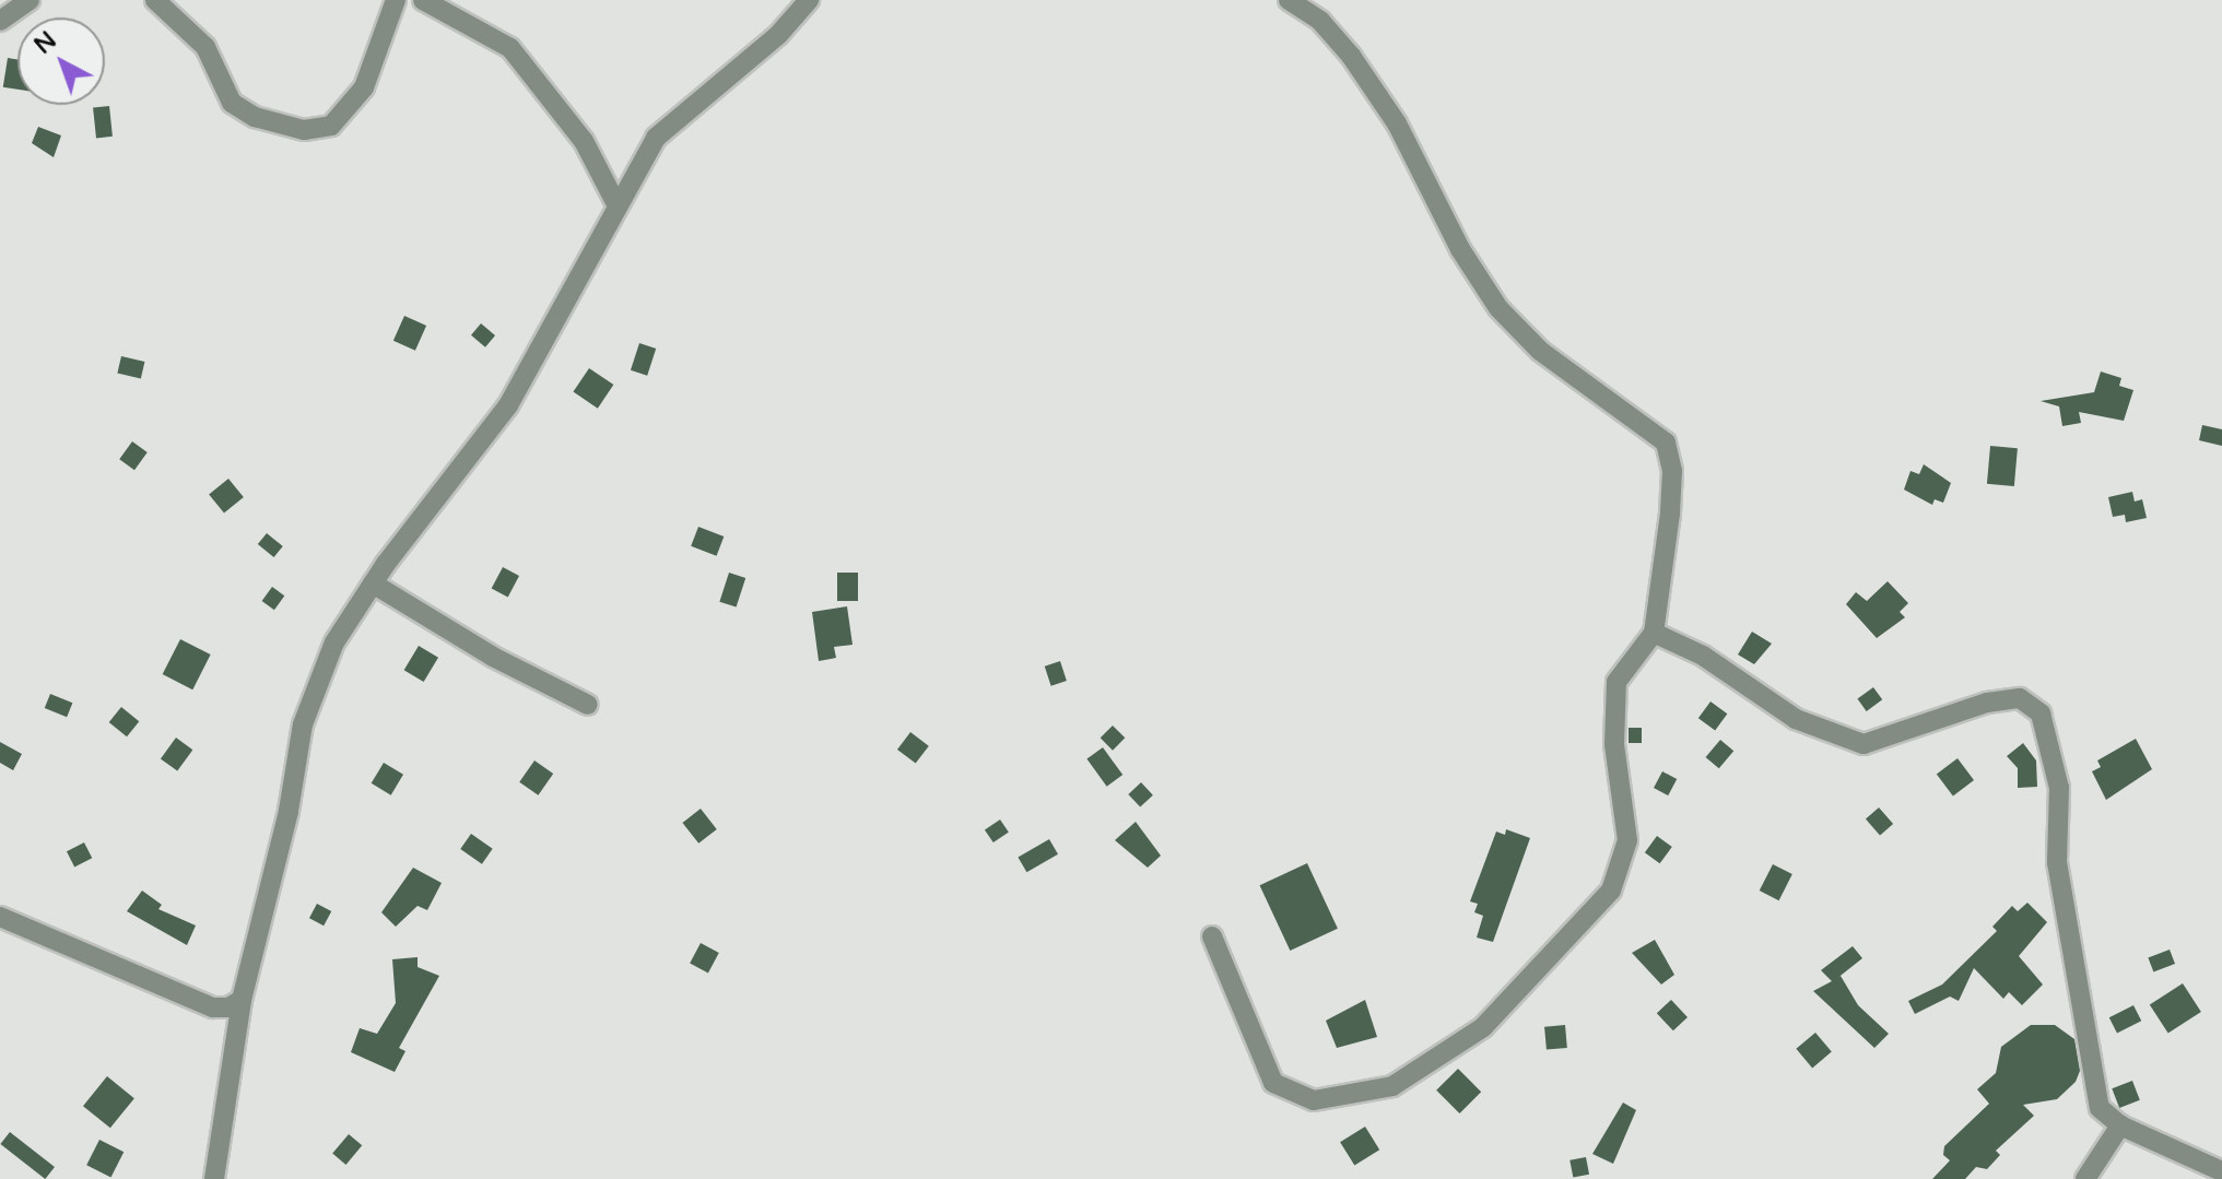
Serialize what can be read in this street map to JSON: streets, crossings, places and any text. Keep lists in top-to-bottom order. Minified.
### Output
{"north":"top left"}
